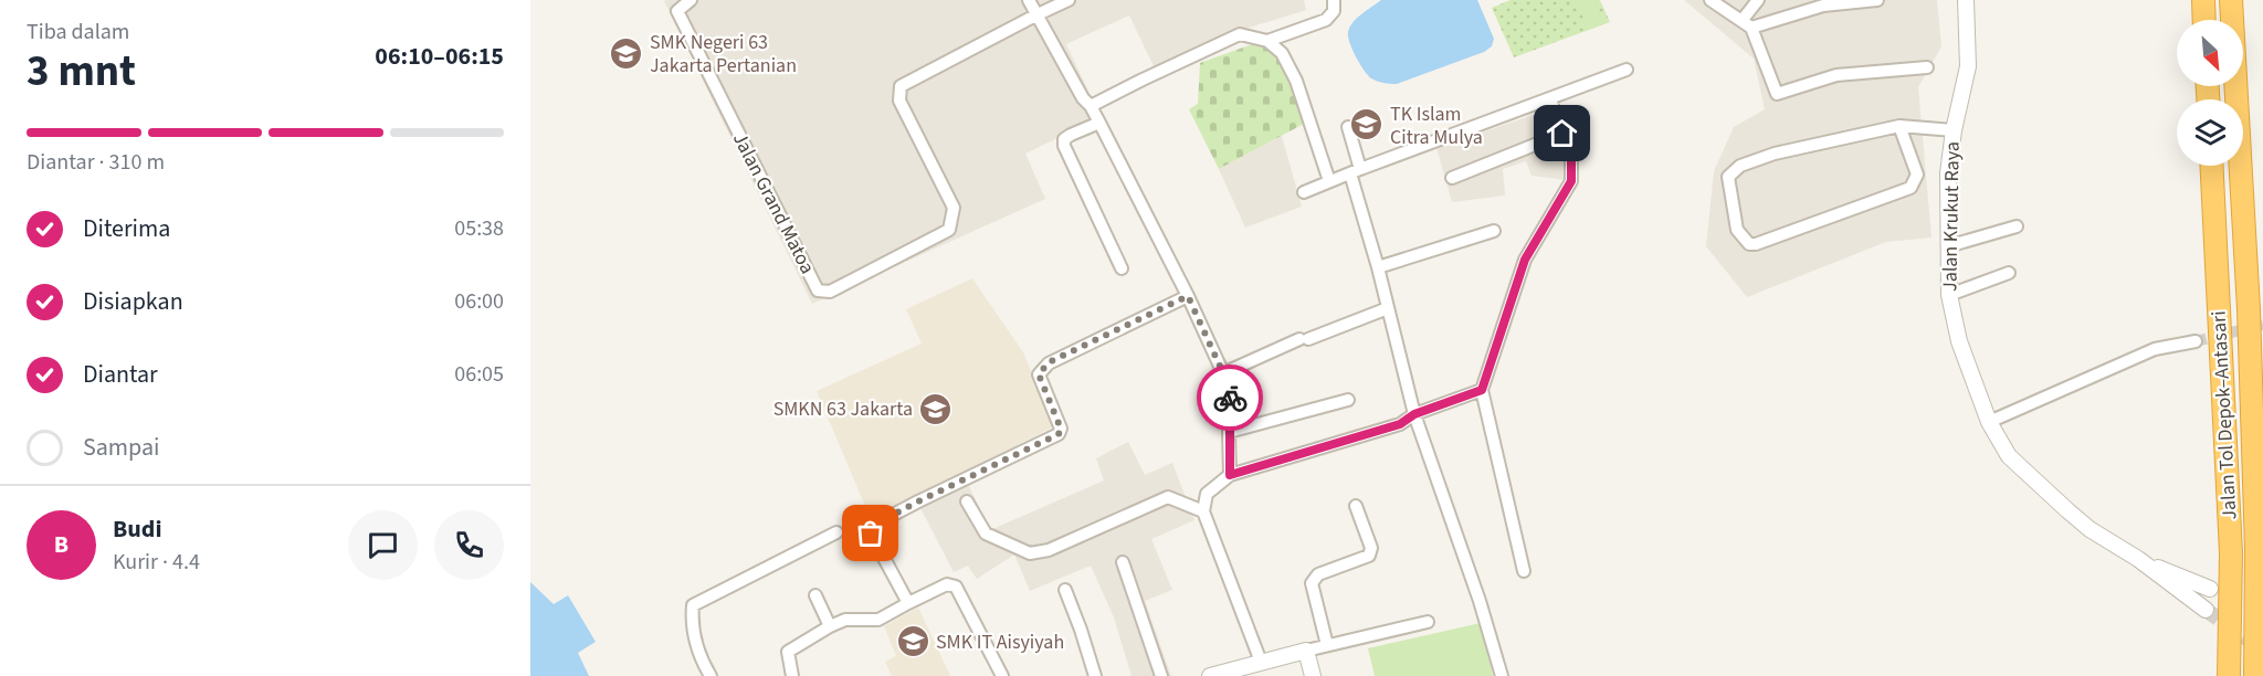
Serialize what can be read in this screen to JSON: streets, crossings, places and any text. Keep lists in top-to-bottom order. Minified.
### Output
{"streets":{"highway":["Jalan Tol Depok–Antasari"],"street":["Jalan Grand Matoa","Jalan Krukut Raya"]},"places":{"school or university":["SMK Negeri 63 Jakarta Pertanian","TK Islam Citra Mulya","SMKN 63 Jakarta","SMK IT Aisyiyah"]},"north":"bottom right","page":{"heading":["3 mnt","Tiba dalam","06:10–06:15"],"panel":["Budi","Kurir · 4.4"],"bar":"Diantar · 310 m","list":[["Diterima","05:38"],["Disiapkan","06:00"],["Diantar","06:05"],"Sampai"],"round":"B"}}
